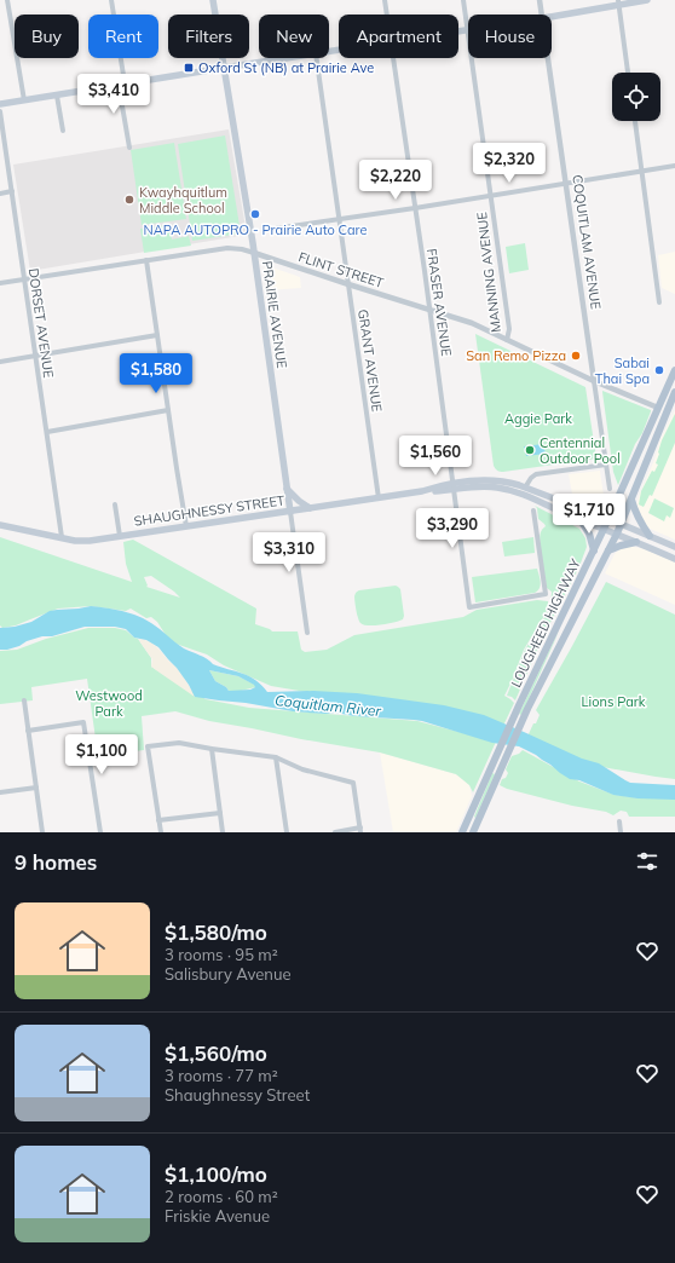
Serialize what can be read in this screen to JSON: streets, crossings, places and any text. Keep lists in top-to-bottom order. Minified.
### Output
{"streets":{"main road":["PRAIRIE AVENUE","SHAUGHNESSY STREET","LOUGHEED HIGHWAY"],"street":["COQUITLAM AVENUE","FLINT STREET","MANNING AVENUE","FRASER AVENUE","DORSET AVENUE","GRANT AVENUE"]},"crossings":[["COQUITLAM AVENUE","FLINT STREET"],["FLINT STREET","MANNING AVENUE"],["FLINT STREET","FRASER AVENUE"],["FLINT STREET","PRAIRIE AVENUE"],["FLINT STREET","DORSET AVENUE"],["FLINT STREET","GRANT AVENUE"],["FLINT STREET","LOUGHEED HIGHWAY"],["FRASER AVENUE","SHAUGHNESSY STREET"],["PRAIRIE AVENUE","SHAUGHNESSY STREET"],["DORSET AVENUE","SHAUGHNESSY STREET"],["GRANT AVENUE","SHAUGHNESSY STREET"],["SHAUGHNESSY STREET","LOUGHEED HIGHWAY"]],"water":["Coquitlam River"],"parks":["Aggie Park","Westwood Park","Lions Park"],"places":{"transit":["Oxford St (NB) at Prairie Ave"],"other":["Kwayhquitlum Middle School","NAPA AUTOPRO - Prairie Auto Care","San Remo Pizza","Sabai Thai Spa","Centennial Outdoor Pool"]},"page":{"chip":["Buy","Rent","Filters","New","Apartment","House"],"price":["$3,410","$2,320","$2,220","$1,580","$1,560","$1,710","$3,290","$3,310","$1,100"],"heading":"9 homes","list":[{"name":"$1,580/mo","note":"3 rooms · 95 m² · Salisbury Avenue"},{"name":"$1,560/mo","note":"3 rooms · 77 m² · Shaughnessy Street"},{"name":"$1,100/mo","note":"2 rooms · 60 m² · Friskie Avenue"}]}}
